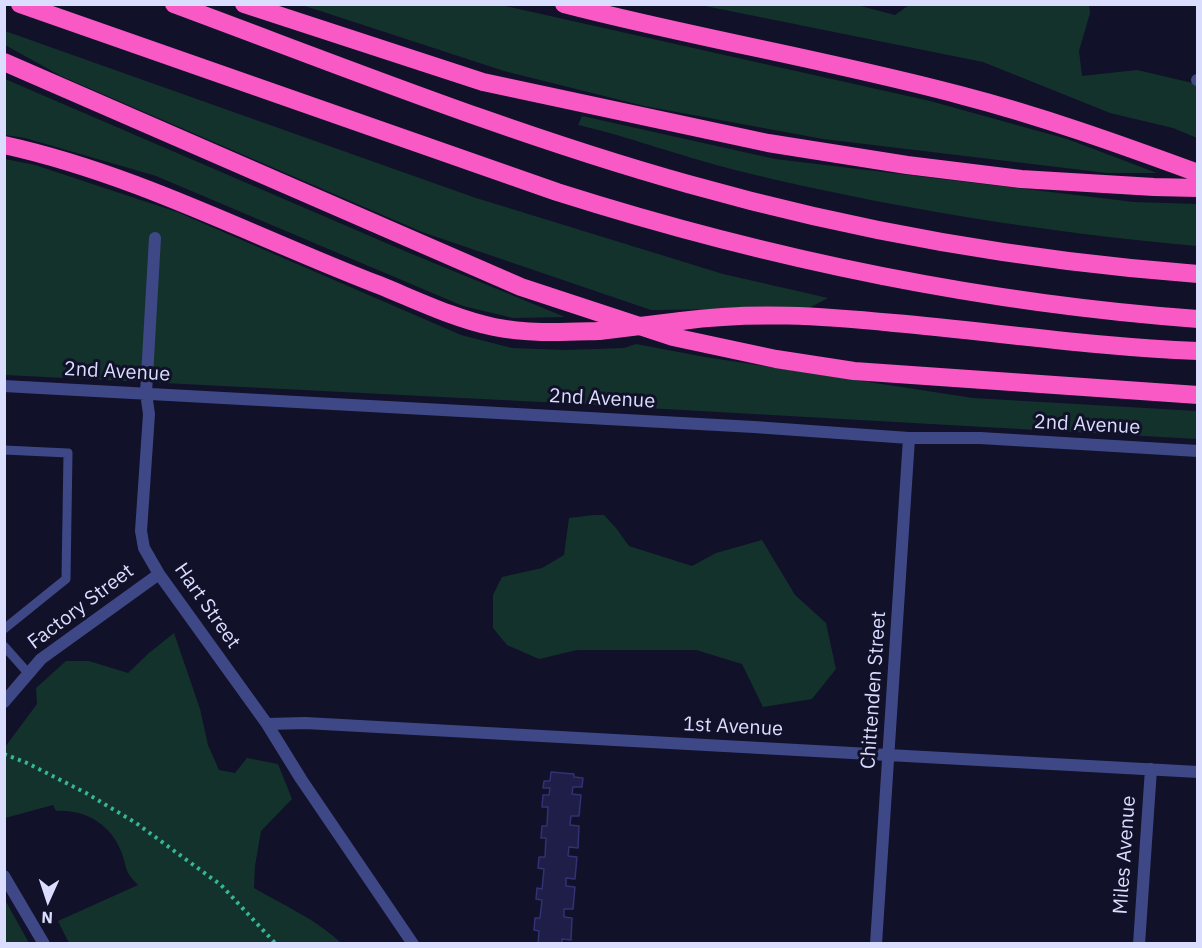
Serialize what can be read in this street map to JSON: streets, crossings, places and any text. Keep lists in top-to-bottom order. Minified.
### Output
{"streets":{"street":["2nd Avenue","Hart Street","Factory Street","Chittenden Street","1st Avenue","Miles Avenue"]},"crossings":[["2nd Avenue","Hart Street"],["2nd Avenue","Chittenden Street"],["Hart Street","Factory Street"],["Hart Street","1st Avenue"],["Chittenden Street","1st Avenue"],["1st Avenue","Miles Avenue"]],"north":"bottom"}
